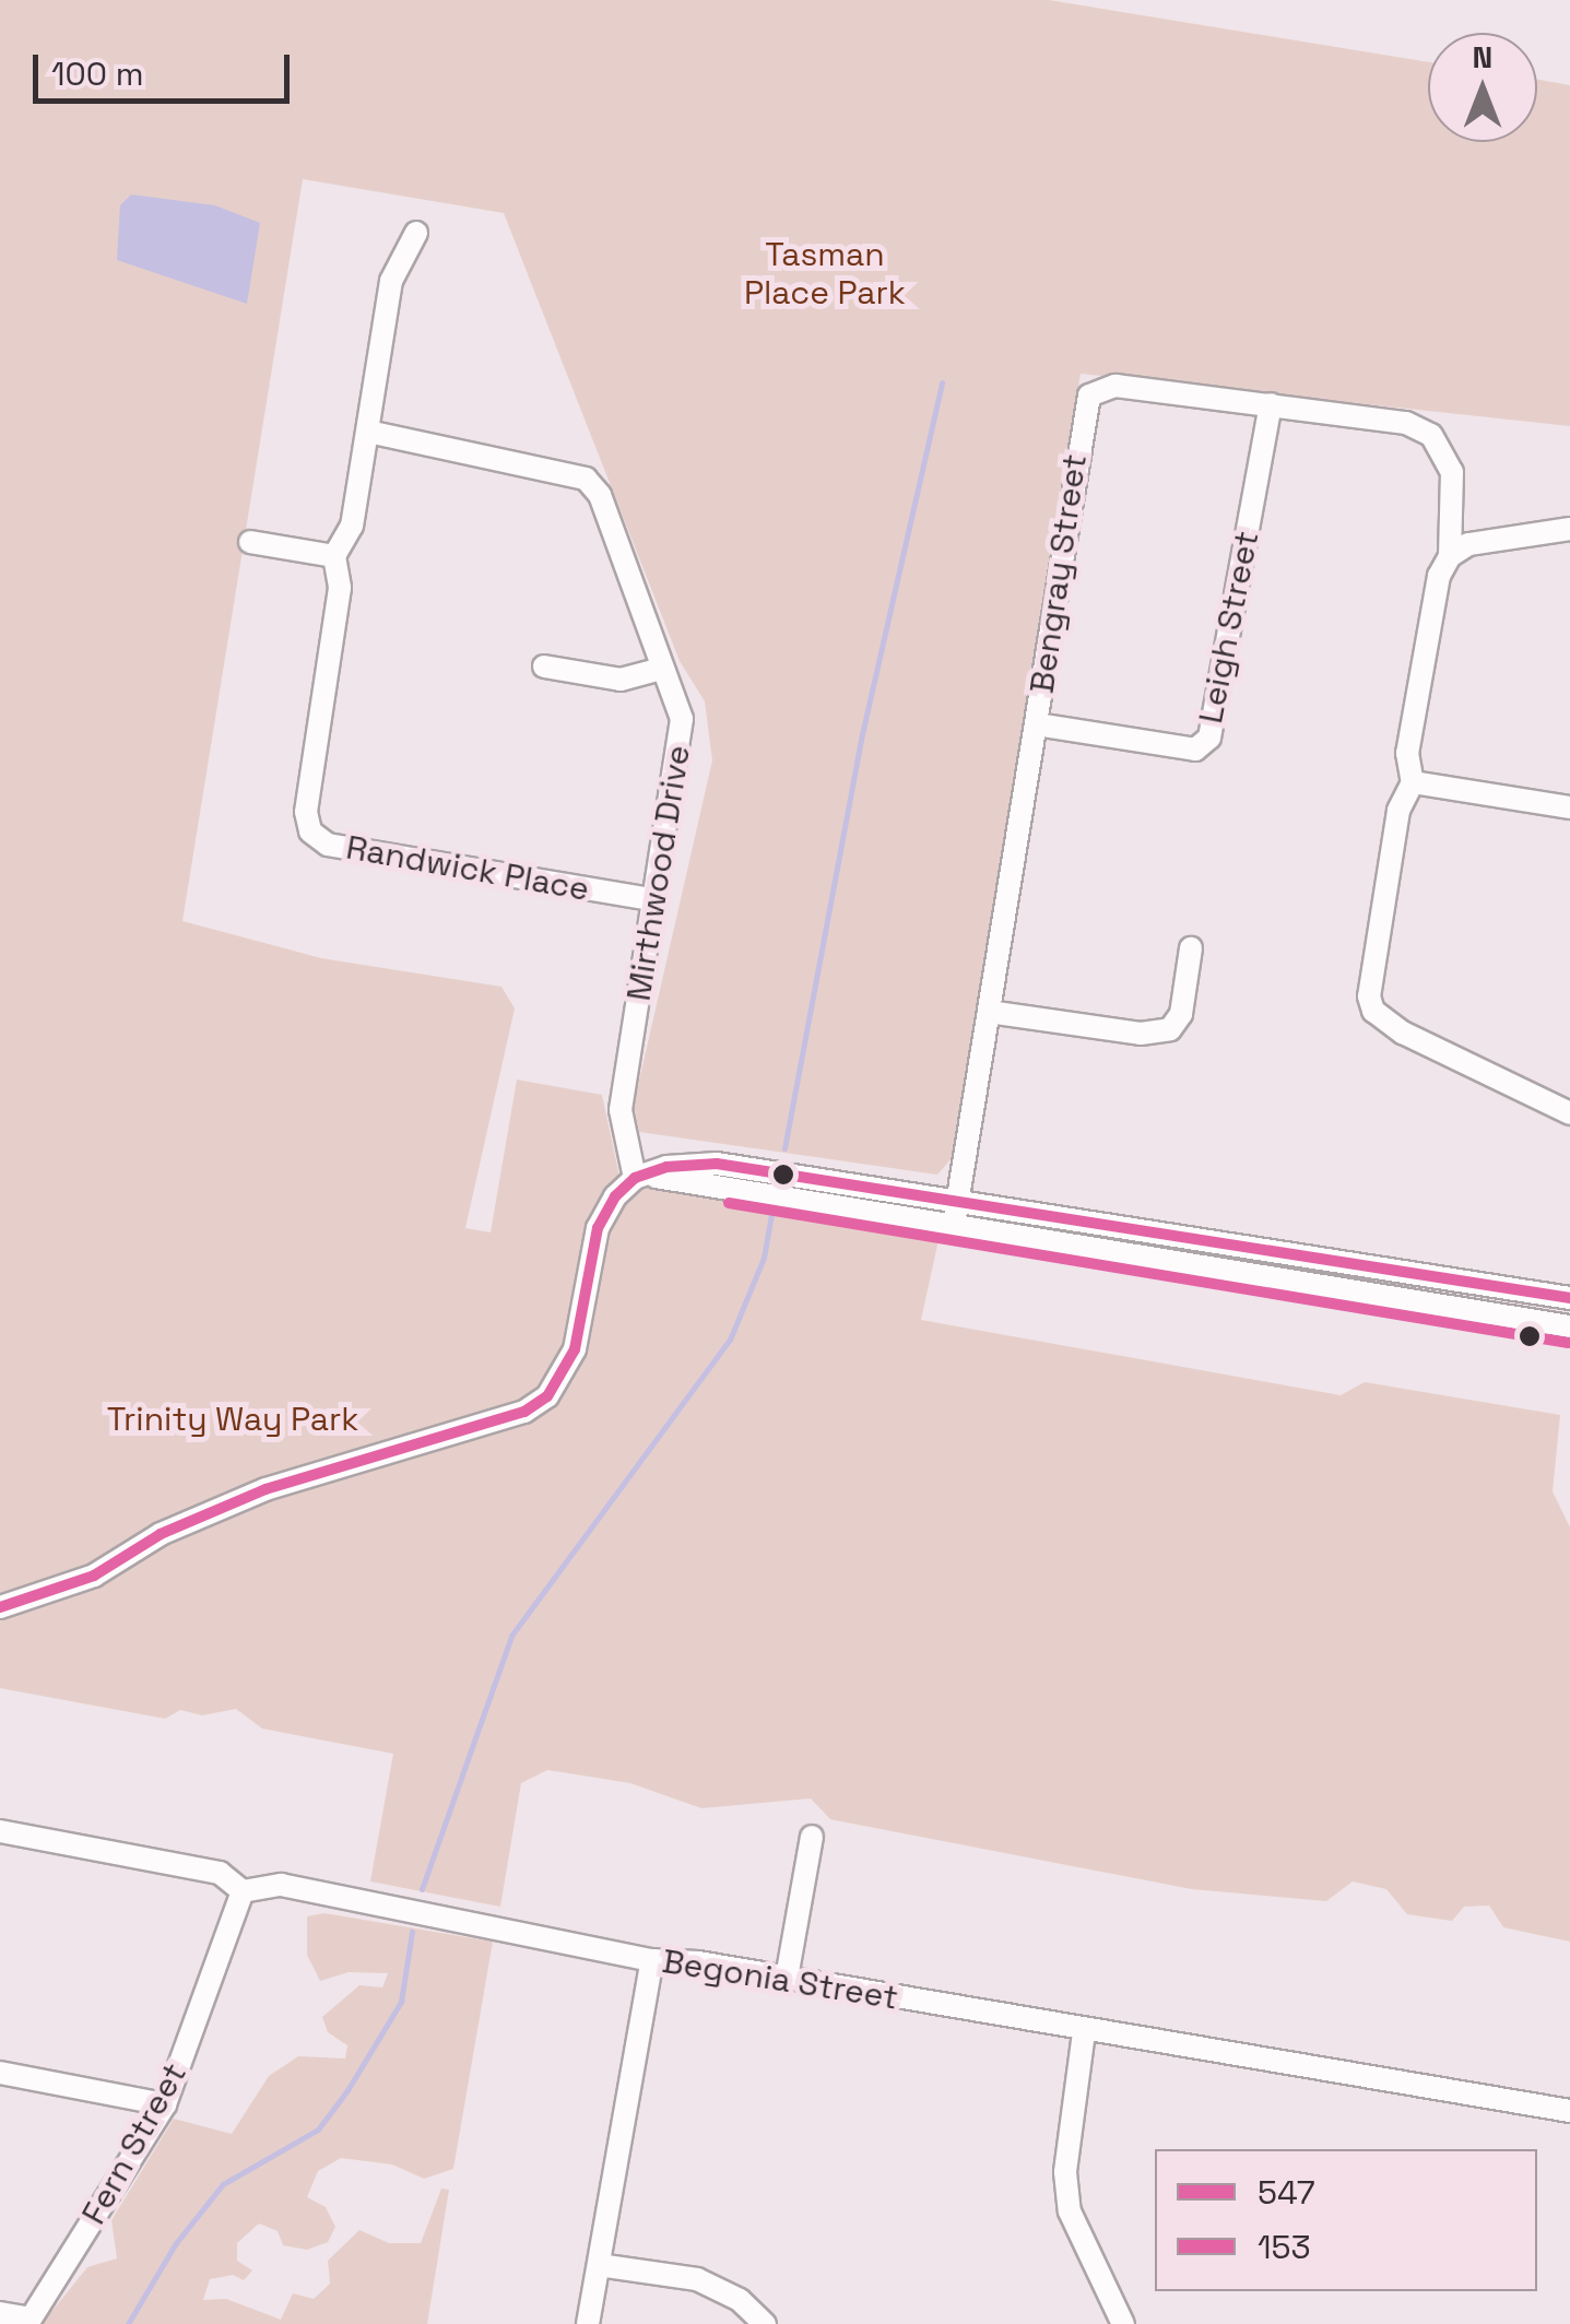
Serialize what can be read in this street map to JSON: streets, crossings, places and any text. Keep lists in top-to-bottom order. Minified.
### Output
{"streets":{"street":["Bengray Street","Leigh Street","Randwick Place","Mirthwood Drive","Begonia Street","Fern Street"]},"crossings":[["Bengray Street","Leigh Street"],["Randwick Place","Mirthwood Drive"],["Begonia Street","Fern Street"]],"parks":["Tasman Place Park","Trinity Way Park"],"lines":["transit line 547","transit line 153"],"legend":["547","153"],"scale_bar":"100 m","north":"top"}
